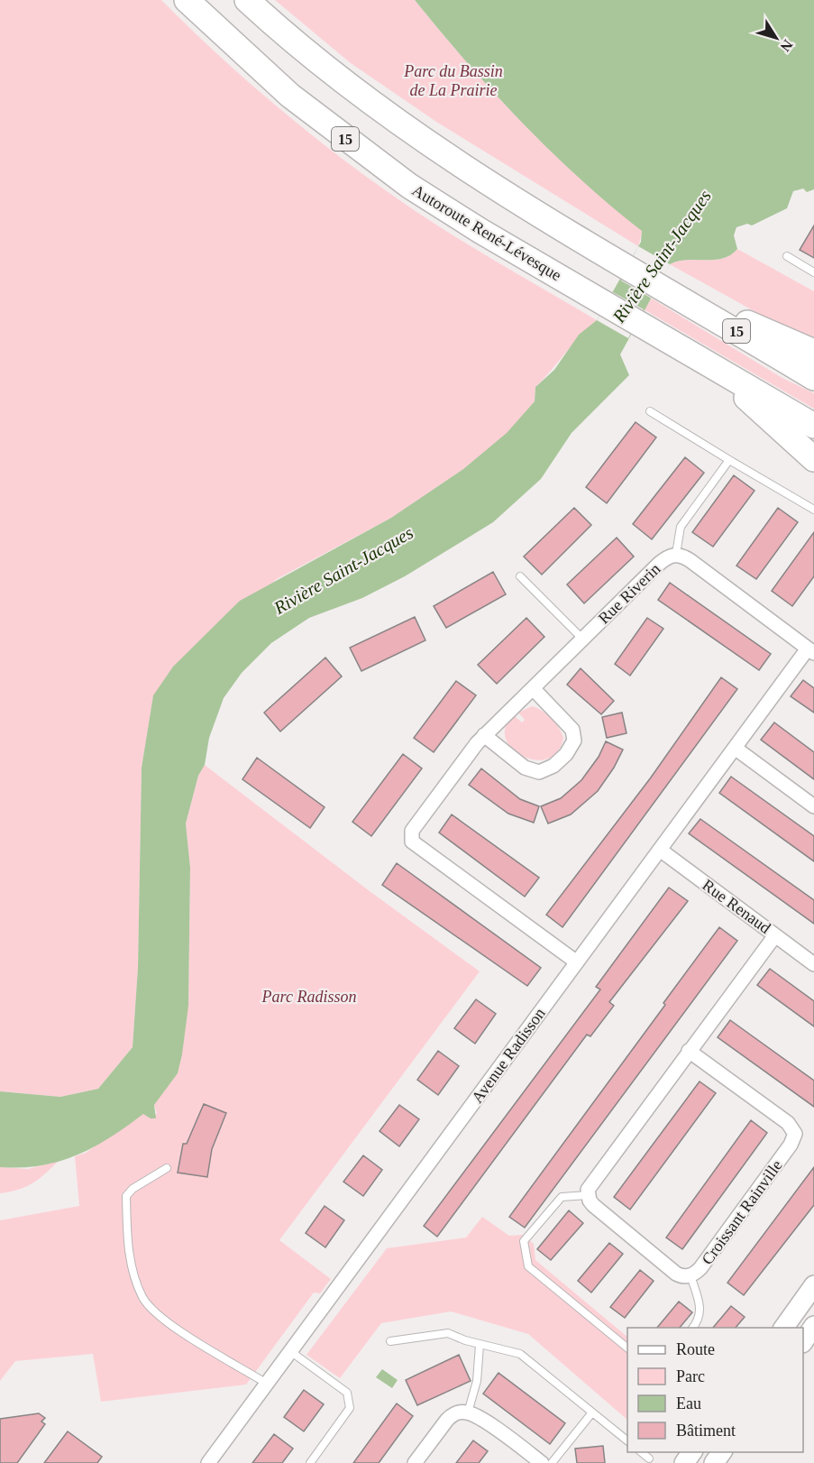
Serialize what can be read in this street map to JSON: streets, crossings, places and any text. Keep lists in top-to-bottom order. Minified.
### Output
{"streets":{"highway":["15","Autoroute René-Lévesque"],"street":["Rue Riverin","Rue Renaud","Avenue Radisson","Croissant Rainville"]},"crossings":[["Rue Riverin","Avenue Radisson"],["Rue Renaud","Avenue Radisson"]],"water":["Rivière Saint-Jacques"],"parks":["Parc du Bassin de La Prairie","Parc Radisson"],"legend":["Route","Parc","Eau","Bâtiment"],"north":"bottom right"}
